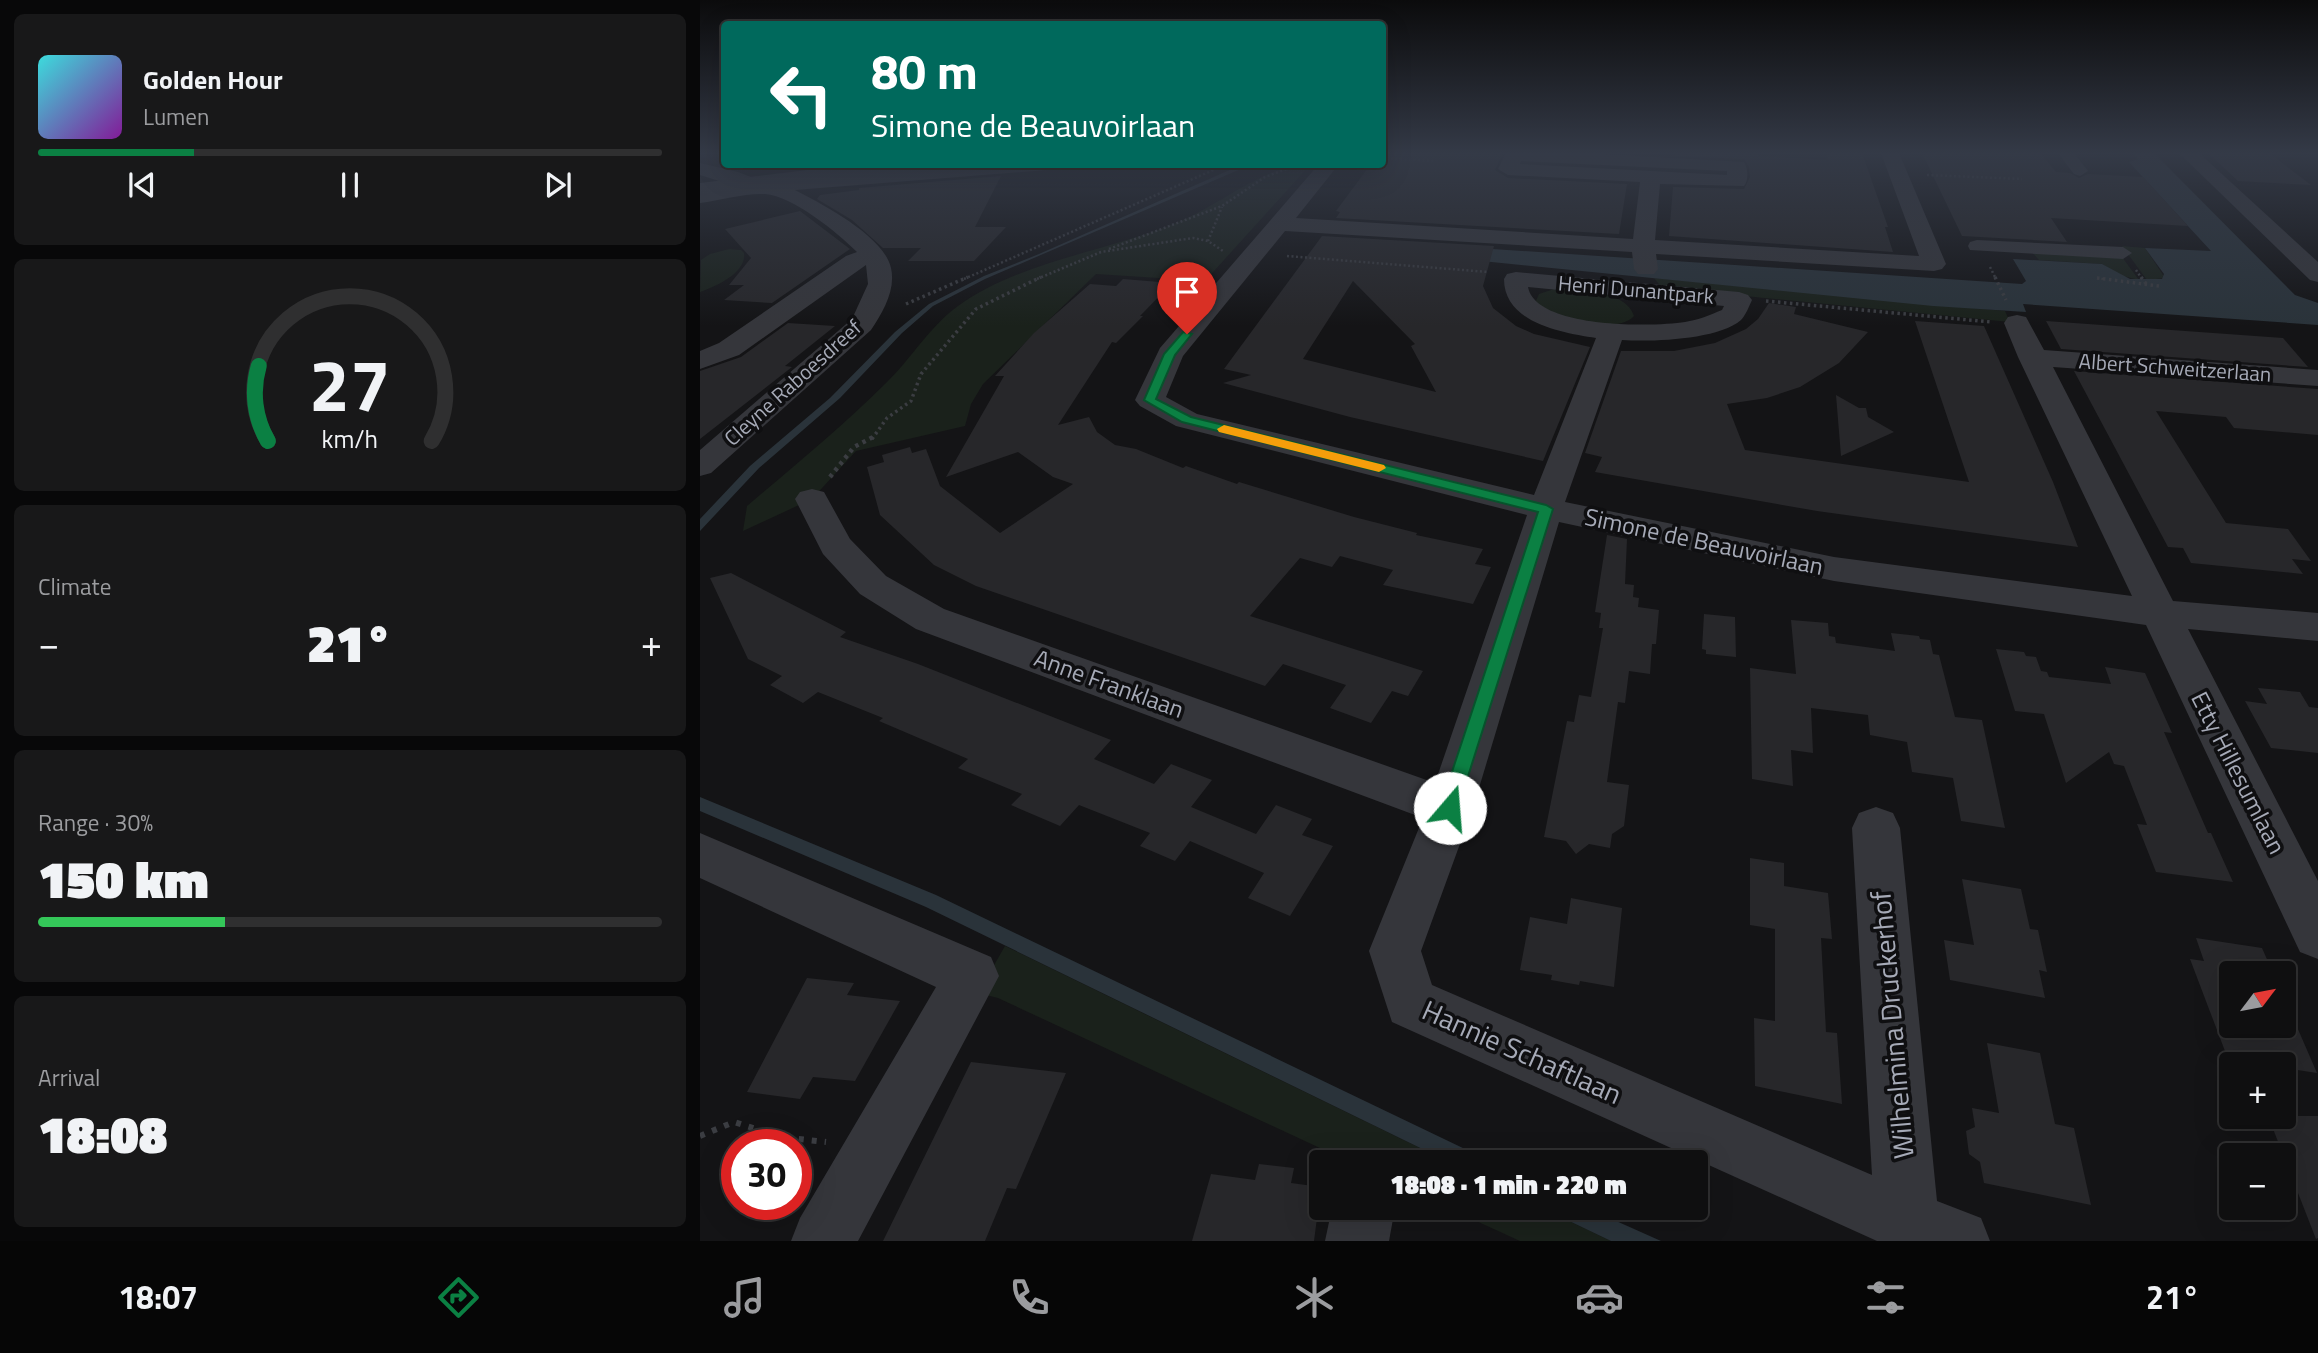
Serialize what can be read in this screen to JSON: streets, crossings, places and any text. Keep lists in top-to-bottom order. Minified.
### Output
{"streets":{"street":["Henri Dunantpark","Albert Schweitzerlaan","Cleyne Raboesdreef","Simone de Beauvoirlaan","Anne Franklaan","Etty Hillesumlaan","Wilhelmina Druckerhof","Hannie Schaftlaan"]},"crossings":[["Henri Dunantpark","Simone de Beauvoirlaan"],["Henri Dunantpark","Hannie Schaftlaan"],["Albert Schweitzerlaan","Simone de Beauvoirlaan"],["Albert Schweitzerlaan","Etty Hillesumlaan"],["Simone de Beauvoirlaan","Etty Hillesumlaan"],["Simone de Beauvoirlaan","Hannie Schaftlaan"],["Anne Franklaan","Hannie Schaftlaan"],["Wilhelmina Druckerhof","Hannie Schaftlaan"]],"north":"top right","page":{"turn":["80 m","Simone de Beauvoirlaan"],"song":["Golden Hour","Lumen"],"tile":["Climate",["Range · 30%","150 km"],["Arrival","18:08"]],"heat":["−","21°","+"],"map_buttons":["+","−"],"limit":"30","trip":"18:08 · 1 min · 220 m","tabs":["18:07","21°"],"gauge":["27","km/h"]}}
